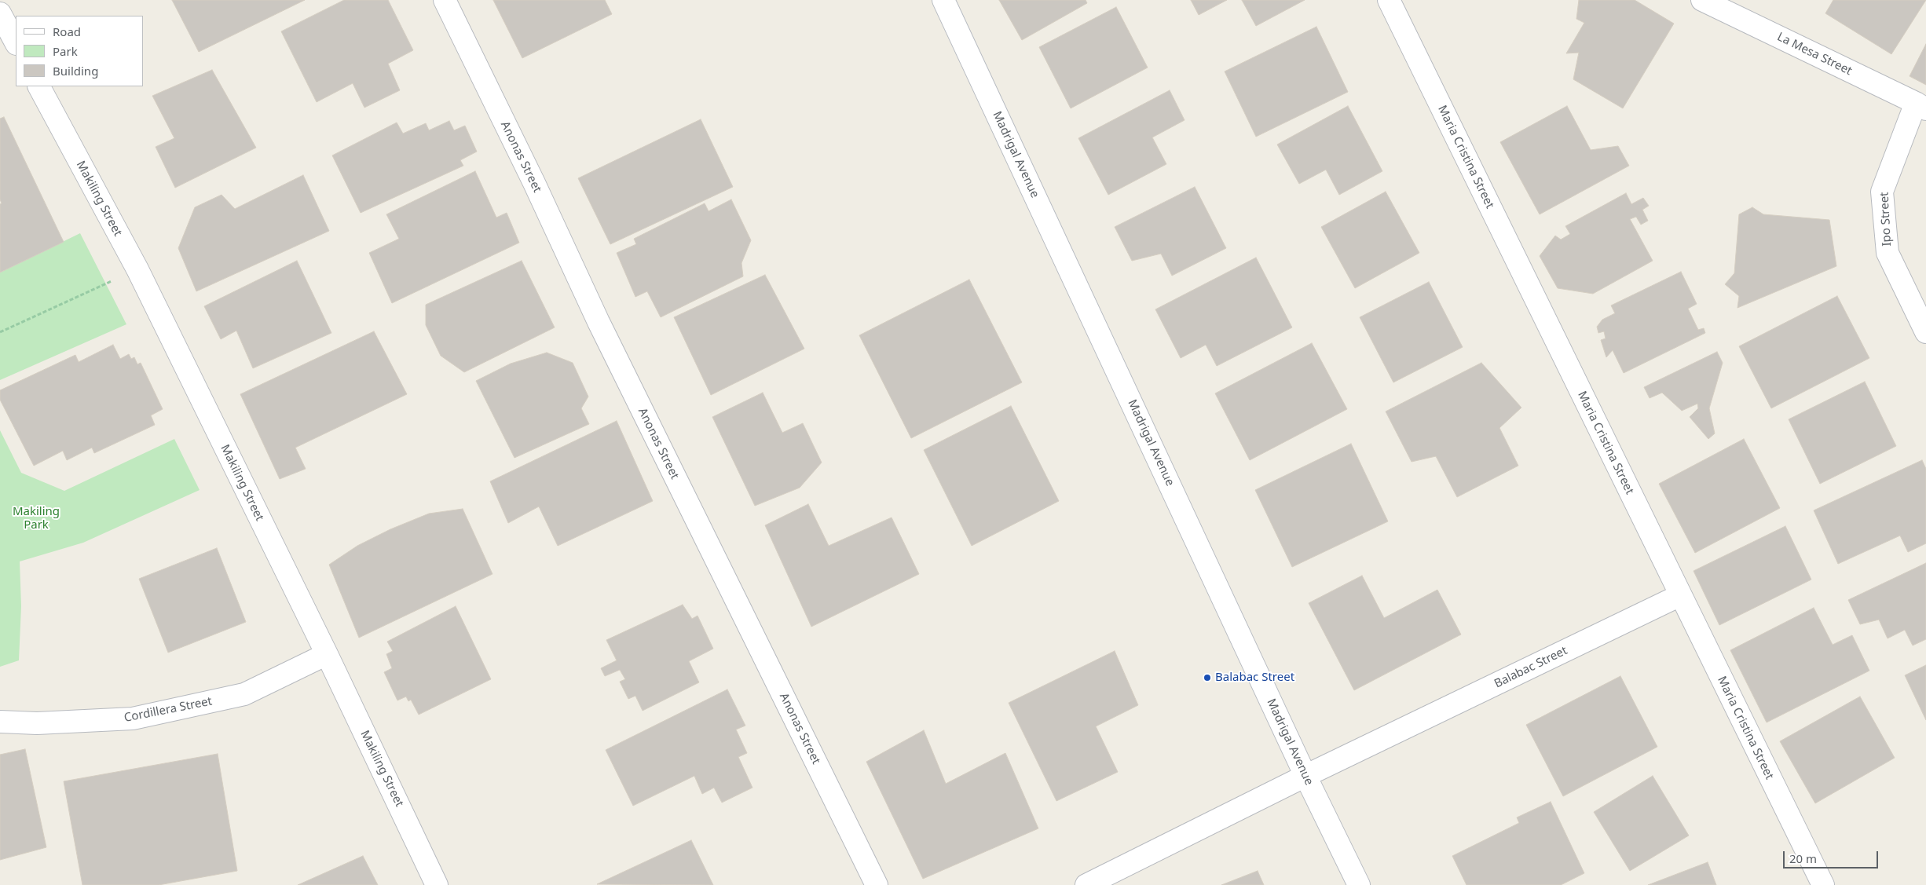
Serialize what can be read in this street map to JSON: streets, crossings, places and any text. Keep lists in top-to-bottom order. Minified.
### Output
{"streets":{"street":["La Mesa Street","Madrigal Avenue","Anonas Street","Maria Cristina Street","Makiling Street","Ipo Street","Balabac Street","Cordillera Street"]},"crossings":[["La Mesa Street","Ipo Street"],["Madrigal Avenue","Balabac Street"],["Maria Cristina Street","Balabac Street"],["Makiling Street","Cordillera Street"]],"parks":["Makiling Park"],"places":["Balabac Street"],"legend":["Road","Park","Building"],"scale_bar":"20 m"}
